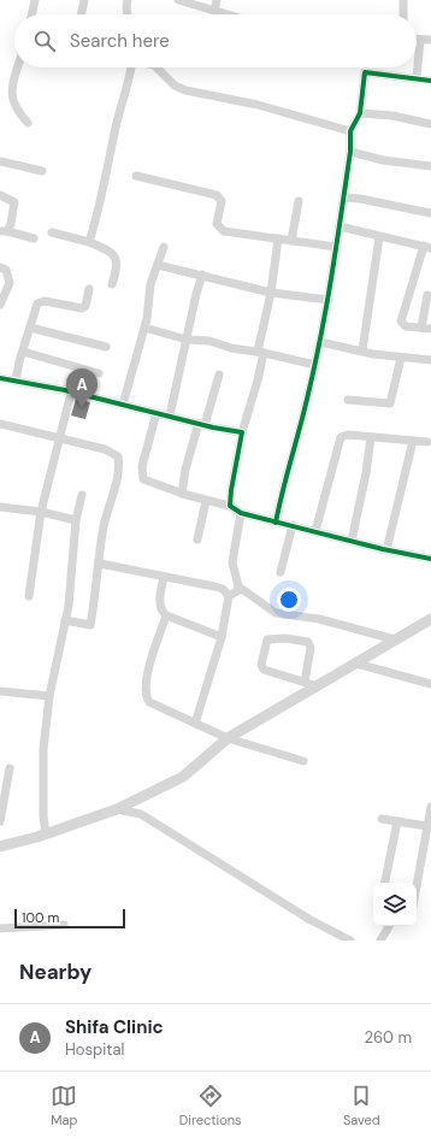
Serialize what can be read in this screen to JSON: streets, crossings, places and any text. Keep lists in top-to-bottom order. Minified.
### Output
{"scale_bar":"100 m","page":{"search":"Search here","pins":"A","scale":"100 m","heading":"Nearby","list":[{"mark":"A","name":"Shifa Clinic","note":"Hospital","value":"260 m"}],"nav":["Map","Directions","Saved"]}}
